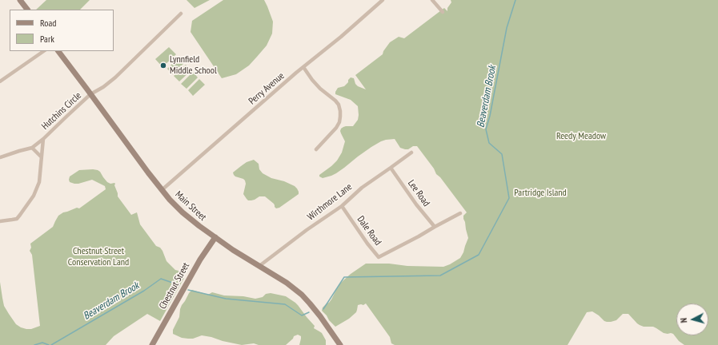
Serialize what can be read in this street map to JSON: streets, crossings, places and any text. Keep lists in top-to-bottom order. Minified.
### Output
{"streets":{"street":["Perry Avenue","Hutchins Circle","Lee Road","Wirthmore Lane","Main Street","Dale Road","Chestnut Street"]},"crossings":[["Perry Avenue","Main Street"],["Hutchins Circle","Main Street"],["Lee Road","Wirthmore Lane"],["Lee Road","Dale Road"],["Wirthmore Lane","Main Street"],["Wirthmore Lane","Dale Road"],["Main Street","Chestnut Street"]],"water":["Beaverdam Brook"],"parks":["Reedy Meadow","Partridge Island","Chestnut Street Conservation Land"],"places":["Lynnfield Middle School"],"legend":["Road","Park"],"north":"left"}
